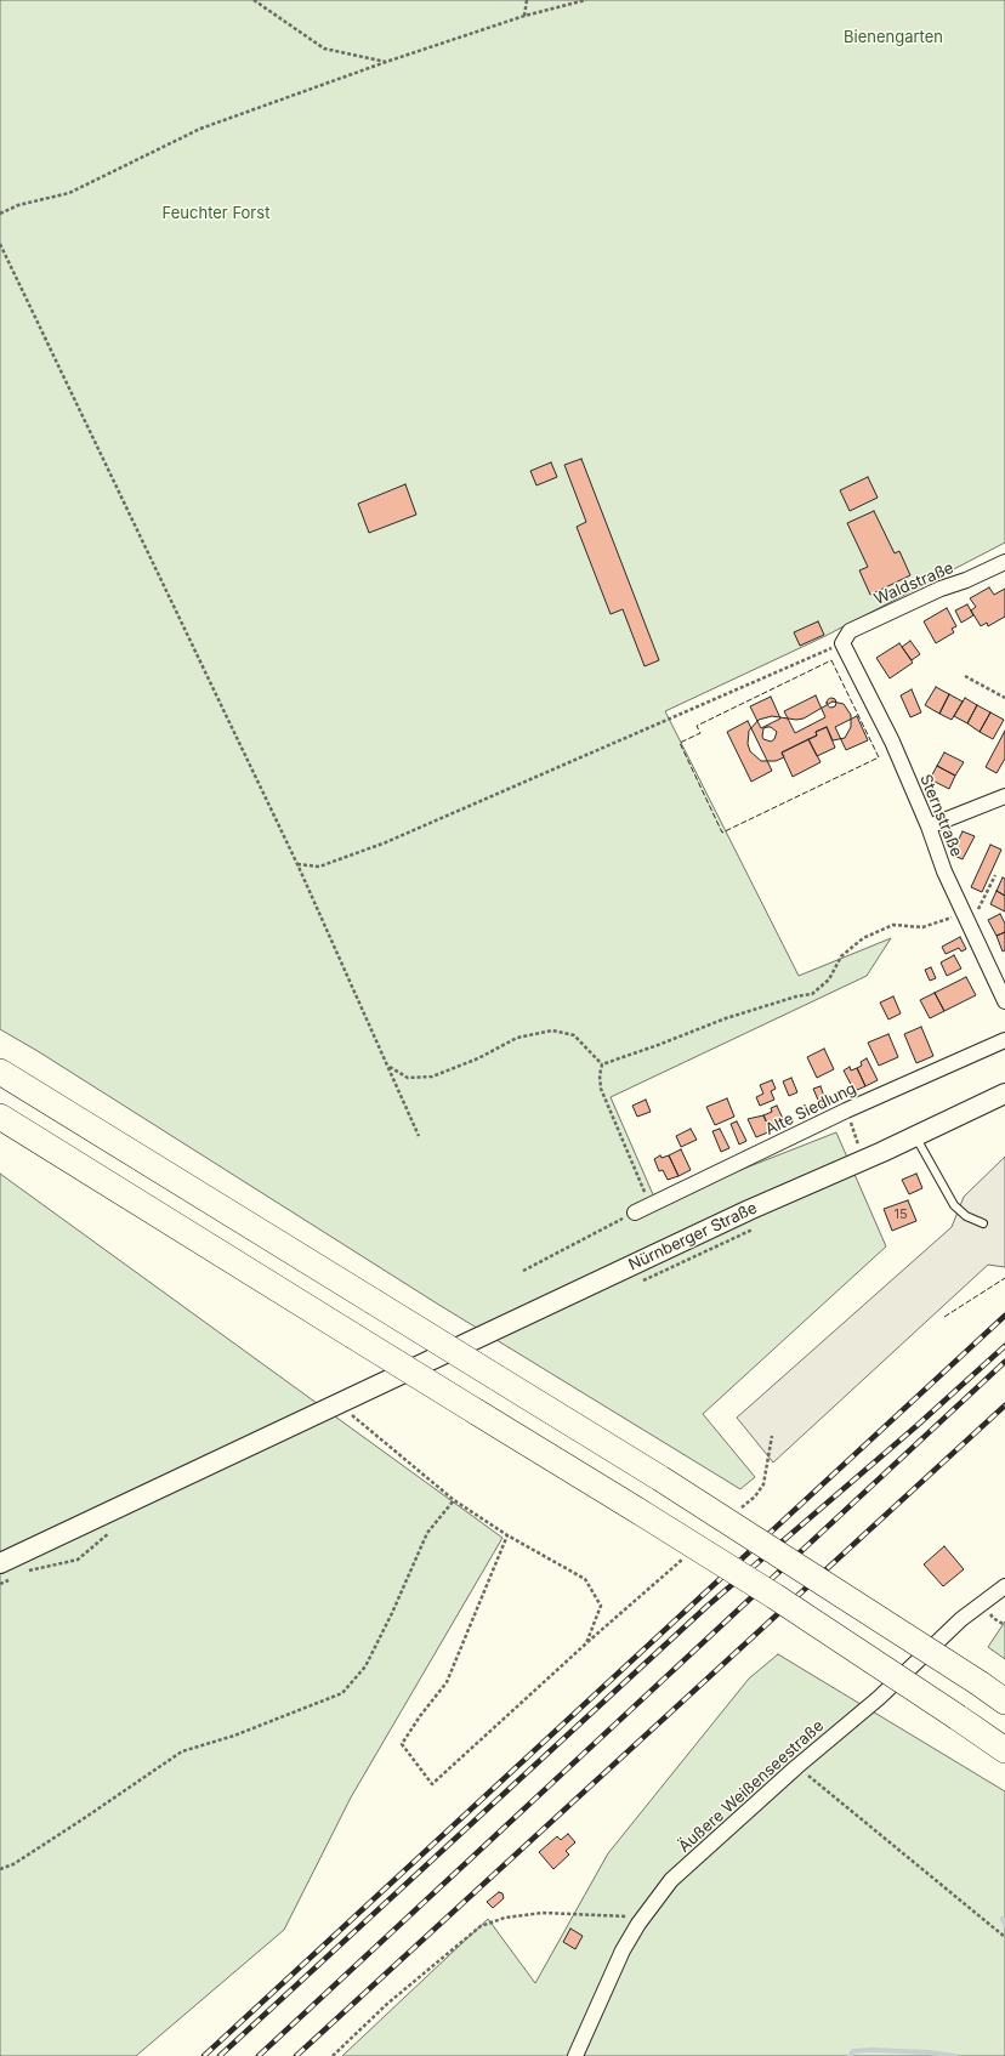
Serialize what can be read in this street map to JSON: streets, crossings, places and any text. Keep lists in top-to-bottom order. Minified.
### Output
{"streets":{"main road":["Nürnberger Straße"],"street":["Waldstraße","Sternstraße","Alte Siedlung","Äußere Weißenseestraße"]},"crossings":[["Waldstraße","Sternstraße"]],"parks":["Bienengarten","Feuchter Forst"],"house_numbers":["15"]}
